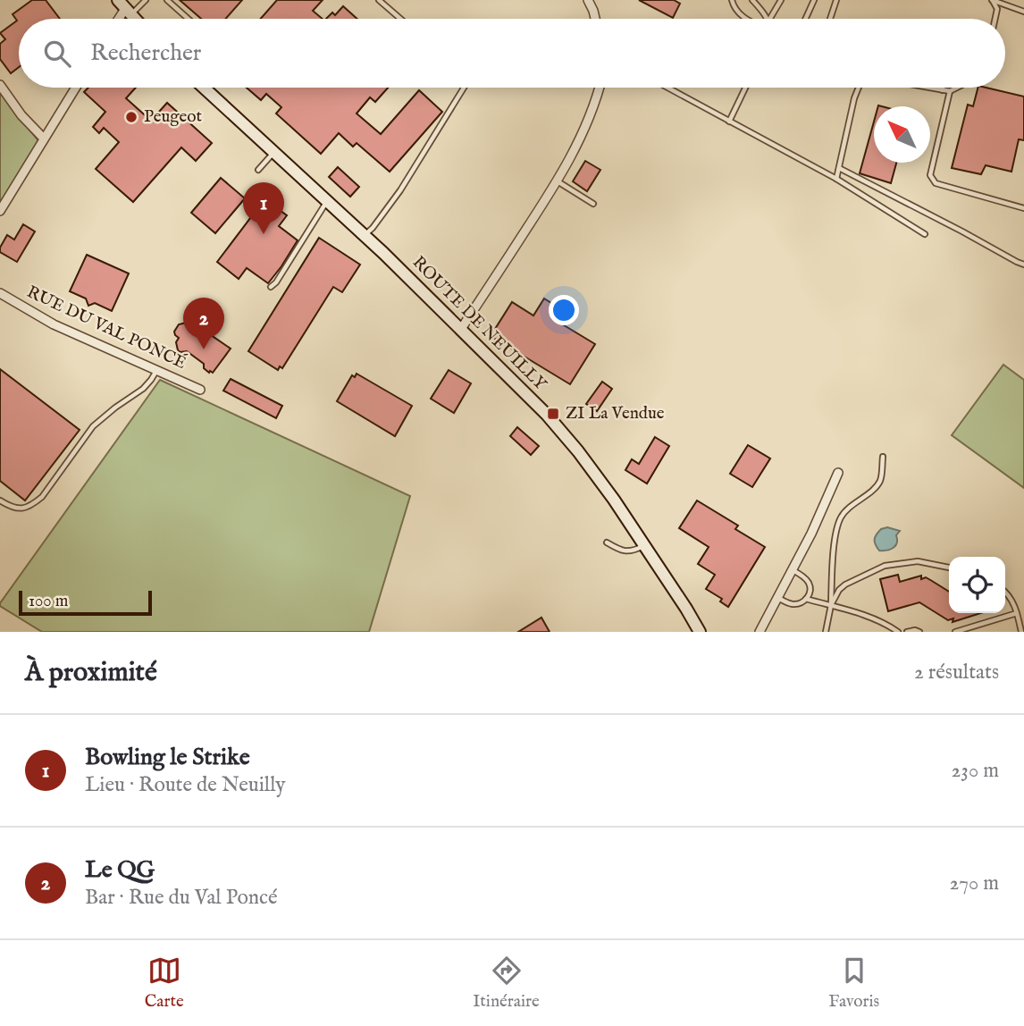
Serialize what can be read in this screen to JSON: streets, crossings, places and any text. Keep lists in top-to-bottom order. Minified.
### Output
{"streets":{"main road":["ROUTE DE NEUILLY"],"street":["RUE DU VAL PONCÉ"]},"places":{"other":["Peugeot"],"transit":["ZI La Vendue"]},"scale_bar":"100 m","north":"top left","page":{"search":"Rechercher","pins":["1","2"],"scale":"100 m","heading":["À proximité","2 résultats"],"list":[{"mark":"1","name":"Bowling le Strike","note":"Lieu · Route de Neuilly","value":"230 m"},{"mark":"2","name":"Le QG","note":"Bar · Rue du Val Poncé","value":"270 m"}],"nav":["Carte","Itinéraire","Favoris"]}}
